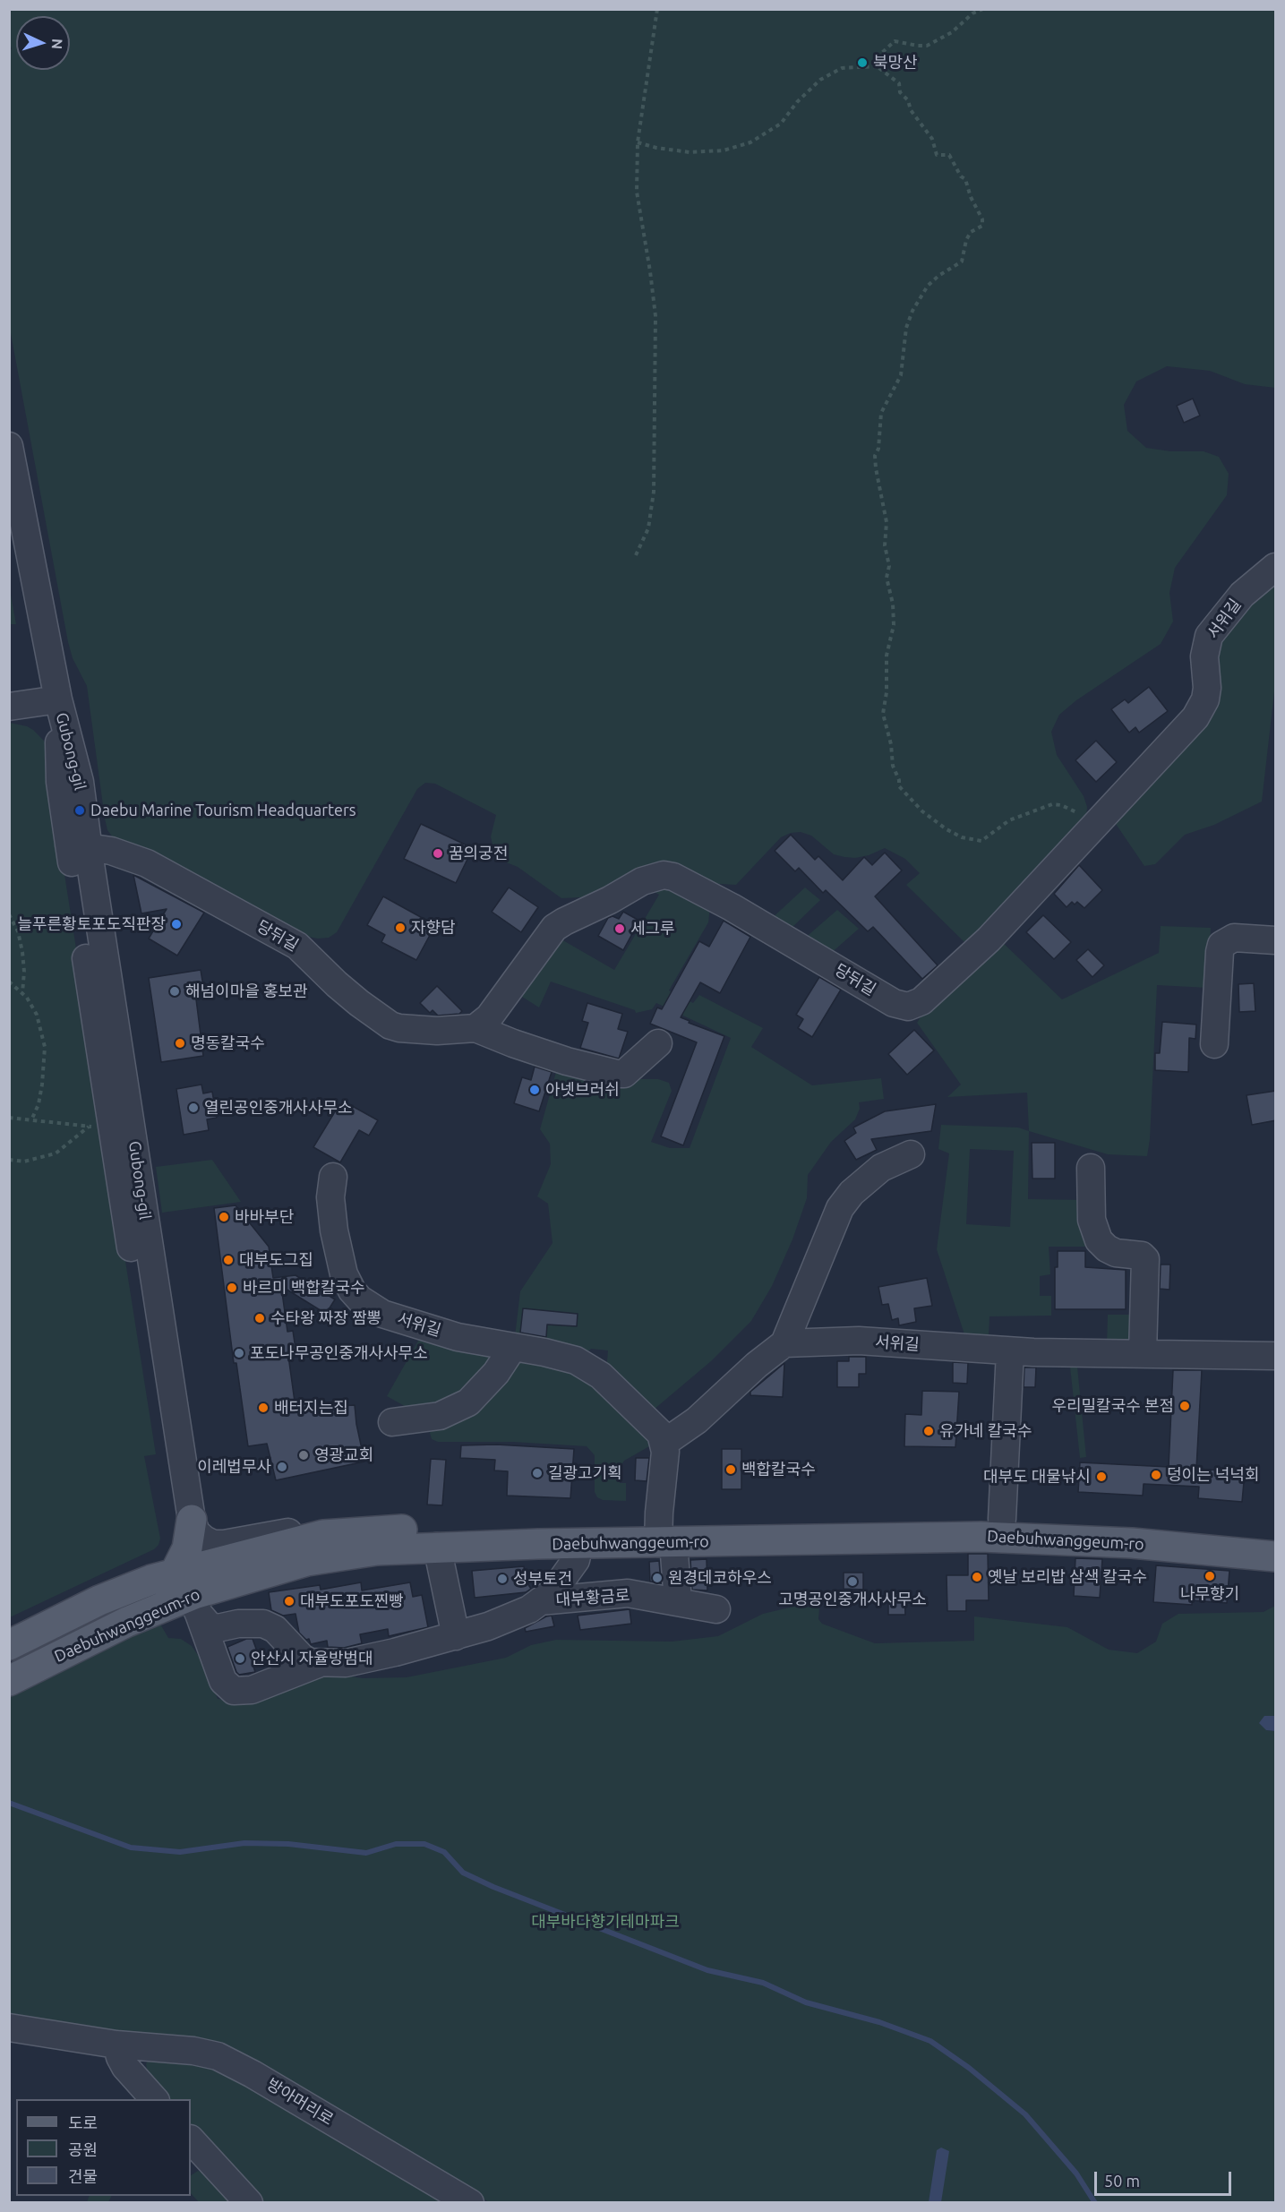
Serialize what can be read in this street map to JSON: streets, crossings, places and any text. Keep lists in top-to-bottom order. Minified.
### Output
{"streets":{"main road":["Daebuhwanggeum-ro"],"street":["서위길","Gubong-gil","당뒤길","대부황금로","방아머리로"]},"crossings":[["서위길","당뒤길"],["Gubong-gil","당뒤길"],["Gubong-gil","Daebuhwanggeum-ro"],["Gubong-gil","대부황금로"],["Daebuhwanggeum-ro","대부황금로"]],"parks":["대부바다향기테마파크"],"places":["북망산","Daebu Marine Tourism Headquarters","꿈의궁전","늘푸른황토포도직판장","자향담","세그루","해넘이마을 홍보관","명동칼국수","아넷브러쉬","열린공인중개사사무소","바바부단","대부도그집","바르미 백합칼국수","수타왕 짜장 짬뽕","포도나무공인중개사사무소","우리밀칼국수 본점","배터지는집","유가네 칼국수","영광교회","이레법무사","백합칼국수","길광고기획","덩이는 넉넉회","대부도 대물낚시","나무향기","옛날 보리밥 삼색 칼국수","원경데코하우스","성부토건","고명공인중개사사무소","대부도포도찐빵","안산시 자율방범대"],"legend":["도로","공원","건물"],"scale_bar":"50 m","north":"right"}
